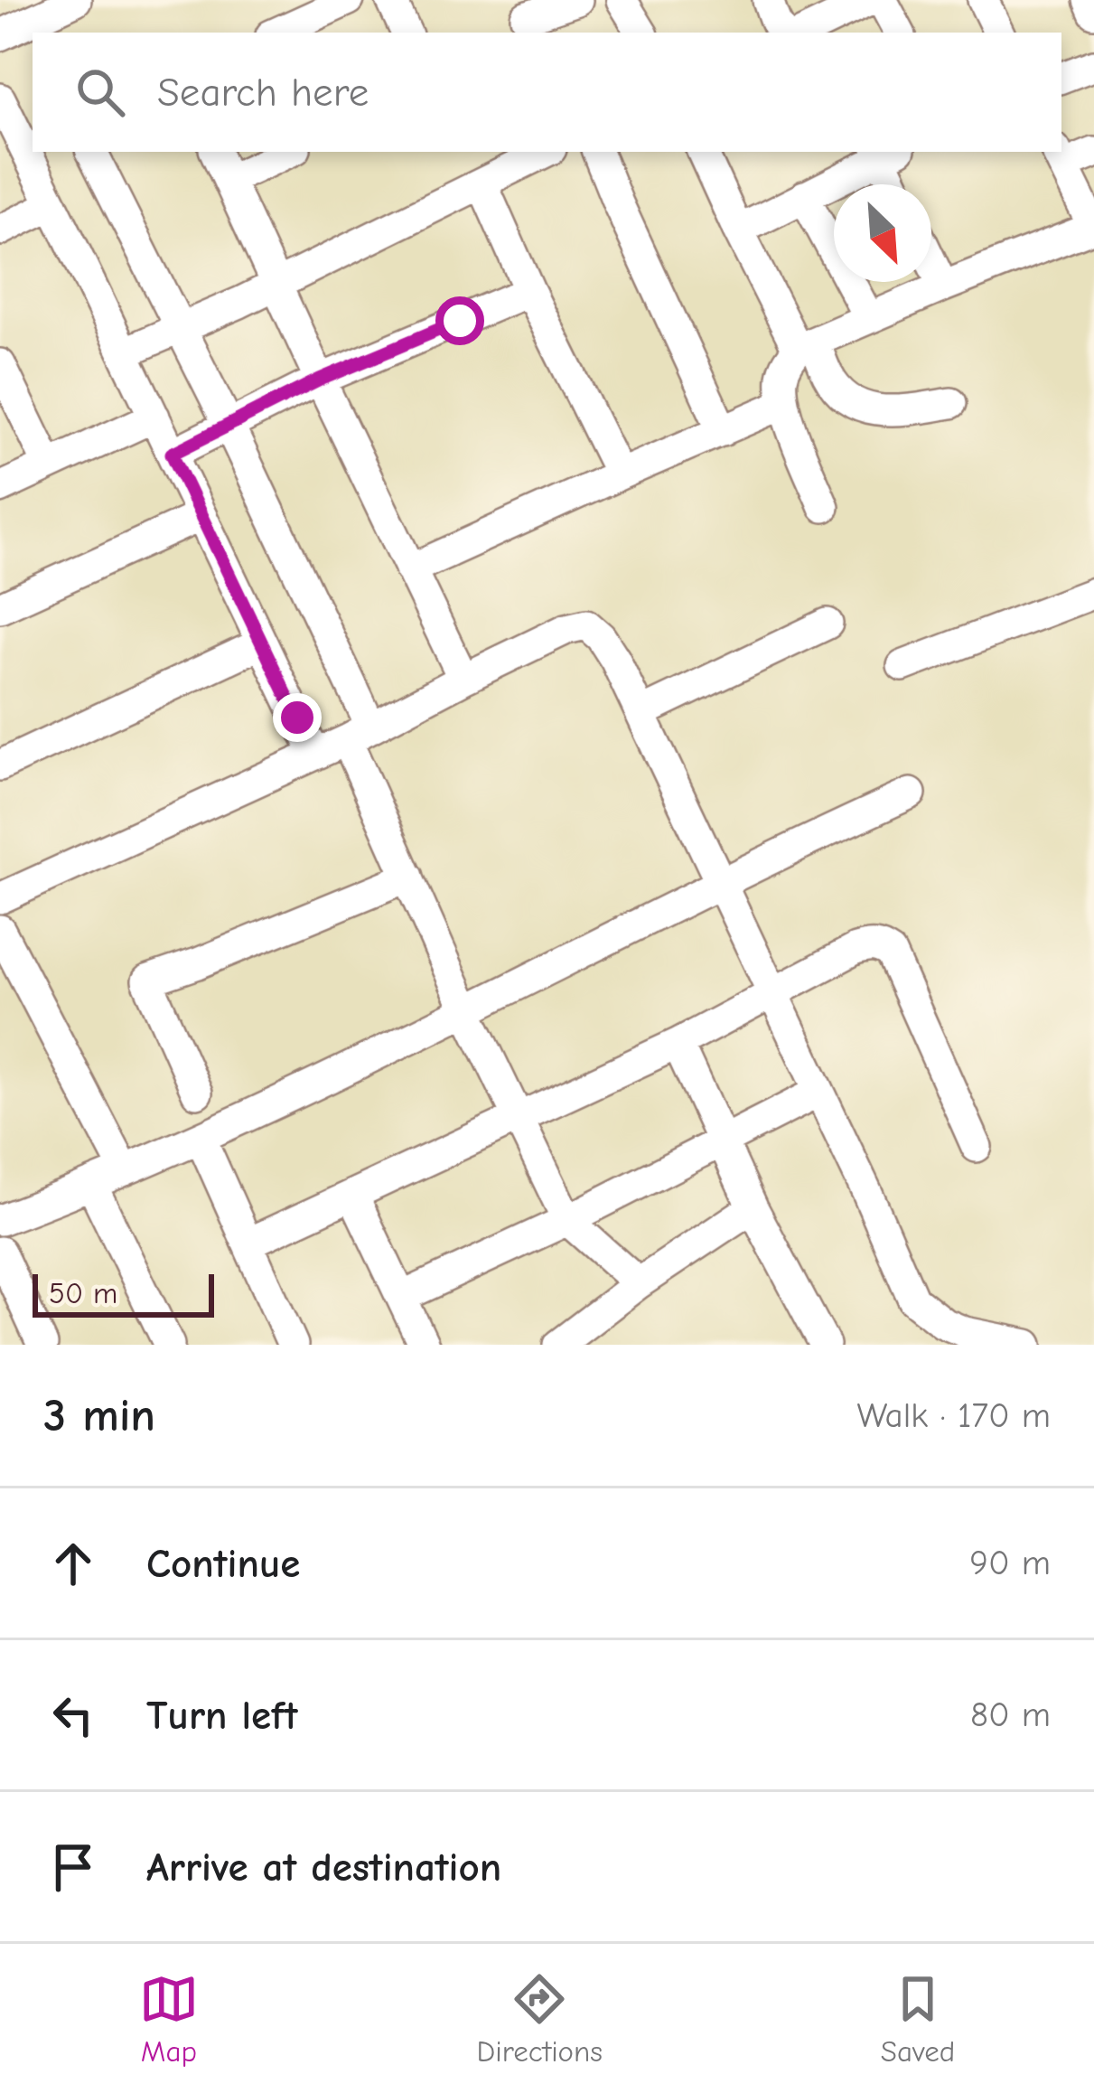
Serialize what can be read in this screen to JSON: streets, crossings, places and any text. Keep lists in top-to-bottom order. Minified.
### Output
{"scale_bar":"50 m","north":"bottom right","page":{"search":"Search here","scale":"50 m","heading":["3 min","Walk · 170 m"],"list":[["Continue","90 m"],["Turn left","80 m"],"Arrive at destination"],"nav":["Map","Directions","Saved"]}}
